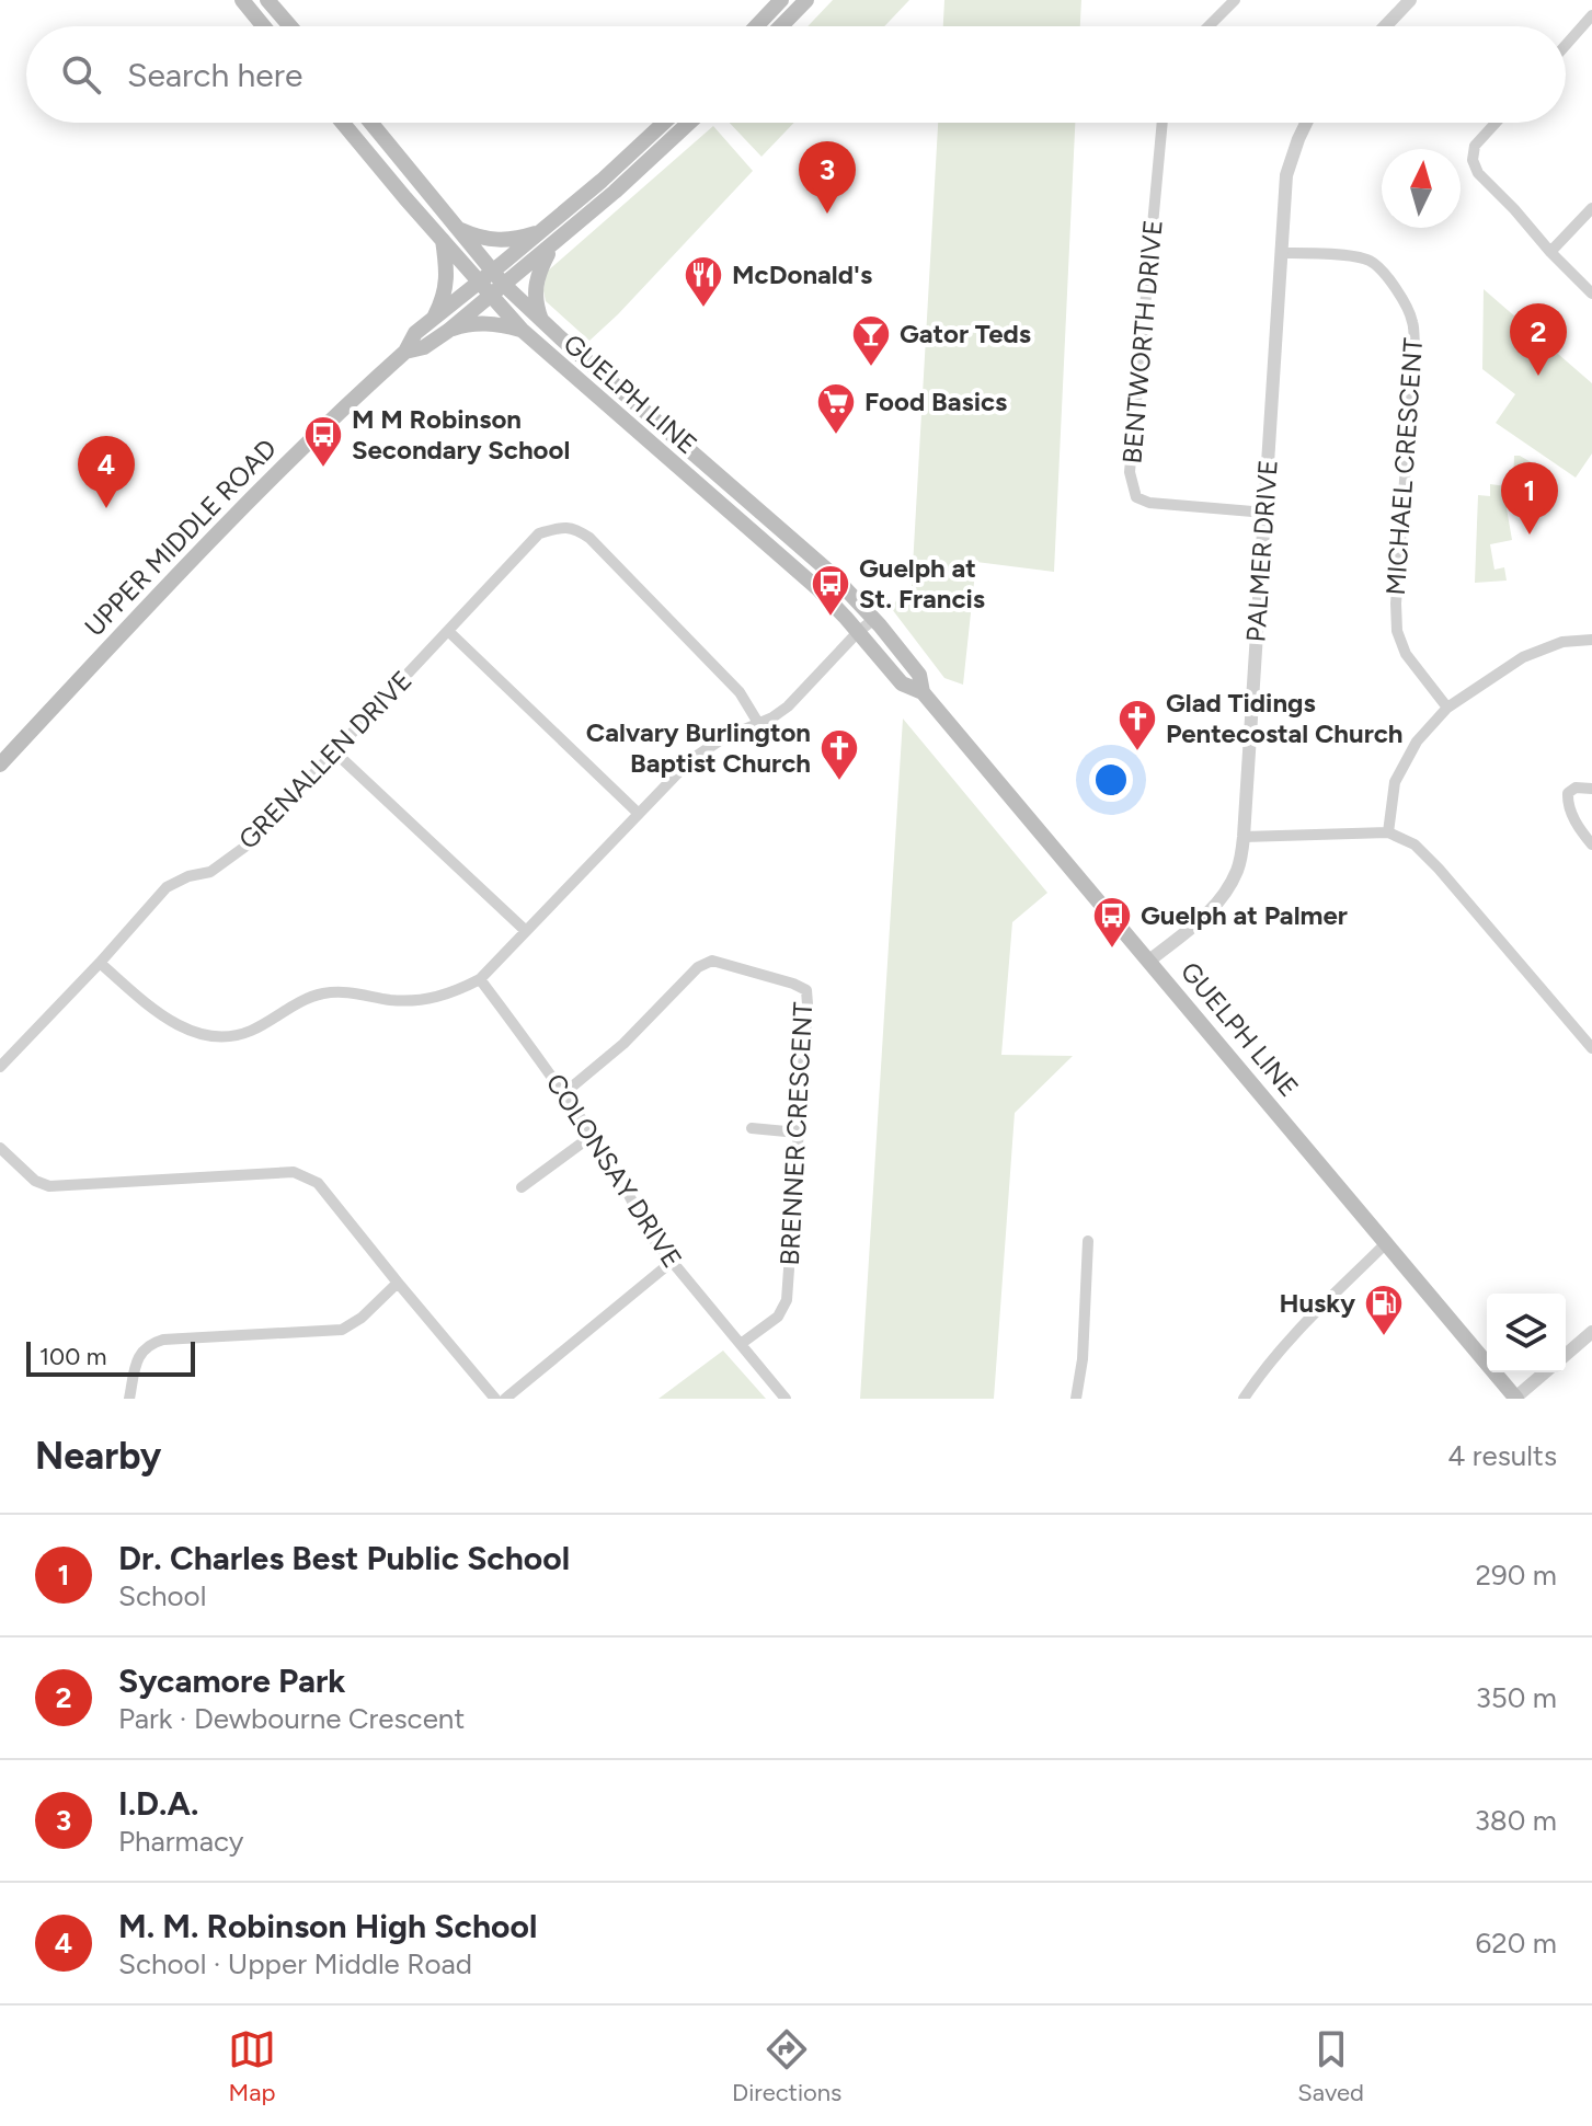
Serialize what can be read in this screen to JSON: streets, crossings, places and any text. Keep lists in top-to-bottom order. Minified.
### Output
{"streets":{"main road":["GUELPH LINE","UPPER MIDDLE ROAD"],"street":["BENTWORTH DRIVE","MICHAEL CRESCENT","PALMER DRIVE","GRENALLEN DRIVE","BRENNER CRESCENT","COLONSAY DRIVE"]},"crossings":[["BENTWORTH DRIVE","PALMER DRIVE"],["GUELPH LINE","UPPER MIDDLE ROAD"],["GUELPH LINE","PALMER DRIVE"],["MICHAEL CRESCENT","PALMER DRIVE"],["BRENNER CRESCENT","COLONSAY DRIVE"]],"places":{"restaurant":["McDonald's"],"bar":["Gator Teds"],"supermarket":["Food Basics"],"bus stop":["M M Robinson Secondary School","Guelph at St. Francis","Guelph at Palmer"],"church":["Glad Tidings Pentecostal Church","Calvary Burlington Baptist Church"],"fuel station":["Husky"]},"scale_bar":"100 m","north":"top","page":{"search":"Search here","pins":["3","2","4","1"],"scale":"100 m","heading":["Nearby","4 results"],"list":[{"mark":"1","name":"Dr. Charles Best Public School","note":"School","value":"290 m"},{"mark":"2","name":"Sycamore Park","note":"Park · Dewbourne Crescent","value":"350 m"},{"mark":"3","name":"I.D.A.","note":"Pharmacy","value":"380 m"},{"mark":"4","name":"M. M. Robinson High School","note":"School · Upper Middle Road","value":"620 m"}],"nav":["Map","Directions","Saved"]}}
